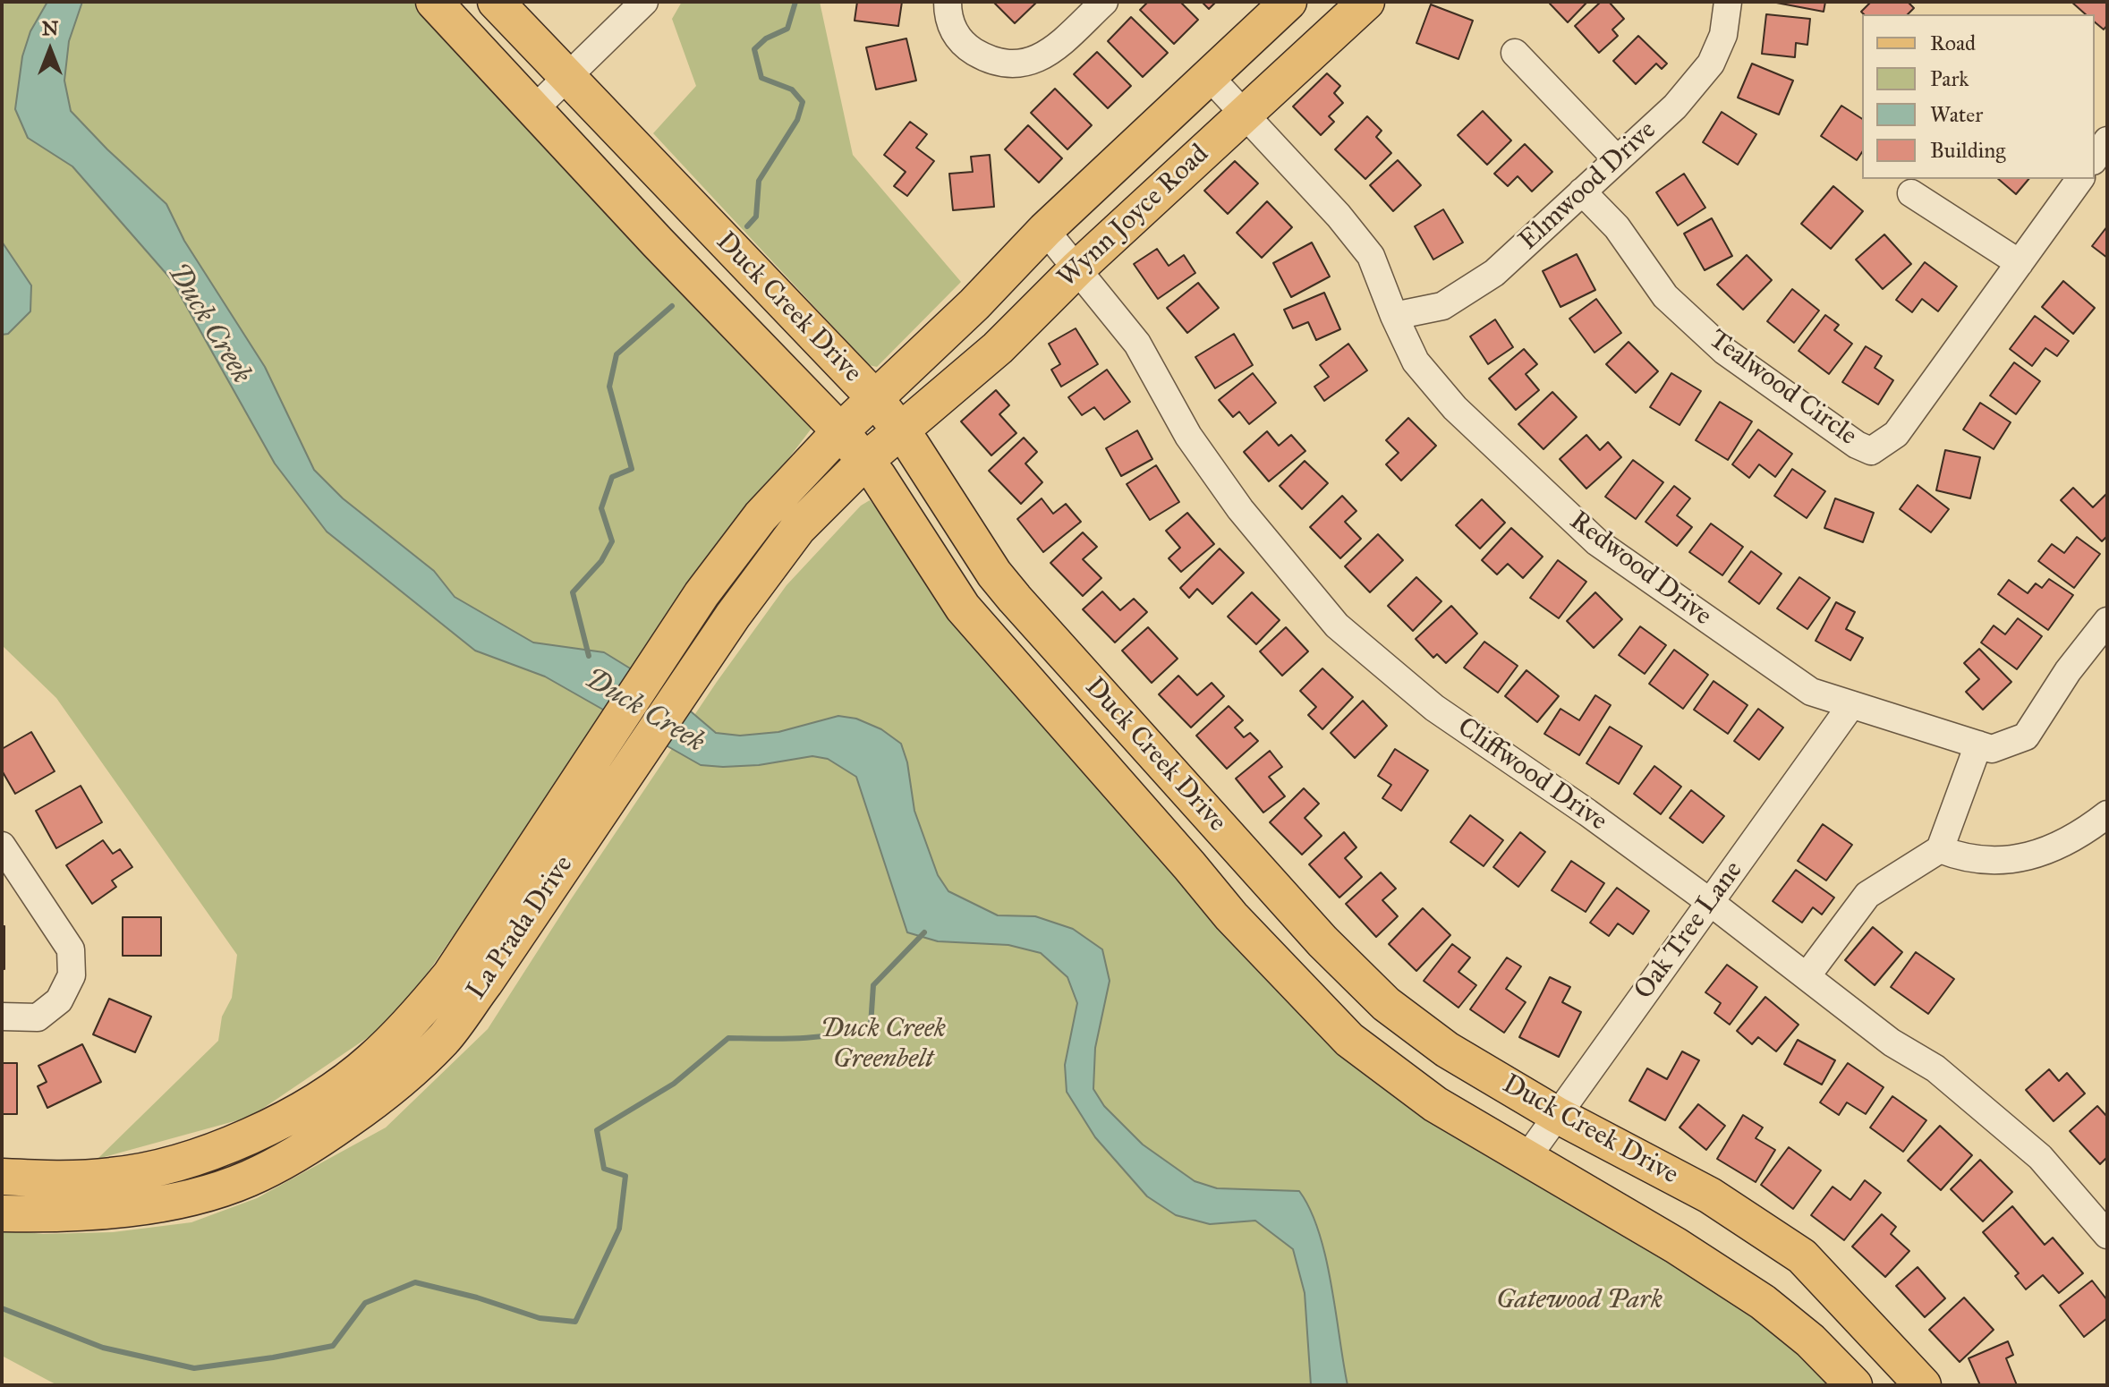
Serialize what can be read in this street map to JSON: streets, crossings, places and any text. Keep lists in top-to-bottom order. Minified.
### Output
{"streets":{"main road":["Wynn Joyce Road","Duck Creek Drive","La Prada Drive"],"street":["Elmwood Drive","Tealwood Circle","Redwood Drive","Cliffwood Drive","Oak Tree Lane"]},"crossings":[["Elmwood Drive","Tealwood Circle"],["Elmwood Drive","Redwood Drive"],["Wynn Joyce Road","Duck Creek Drive"],["Wynn Joyce Road","Redwood Drive"],["Wynn Joyce Road","Cliffwood Drive"],["Wynn Joyce Road","La Prada Drive"],["Duck Creek Drive","La Prada Drive"],["Duck Creek Drive","Oak Tree Lane"],["Redwood Drive","Oak Tree Lane"],["Cliffwood Drive","Oak Tree Lane"]],"water":["Duck Creek"],"parks":["Duck Creek Greenbelt","Gatewood Park"],"legend":["Road","Park","Water","Building"],"north":"top"}
